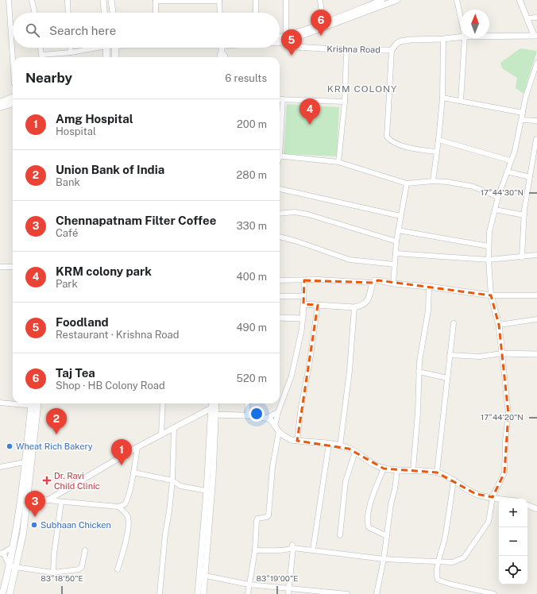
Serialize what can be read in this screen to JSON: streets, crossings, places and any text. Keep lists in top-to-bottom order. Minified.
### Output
{"streets":{"street":["Krishna Road"]},"districts":["KRM COLONY"],"places":{"other":["Wheat Rich Bakery","Subhaan Chicken"],"health":["Dr. Ravi Child Clinic"]},"north":"top","page":{"pins":["6","5","4","2","1","3"],"search":"Search here","heading":["Nearby","6 results"],"list":[{"mark":"1","name":"Amg Hospital","note":"Hospital","value":"200 m"},{"mark":"2","name":"Union Bank of India","note":"Bank","value":"280 m"},{"mark":"3","name":"Chennapatnam Filter Coffee","note":"Café","value":"330 m"},{"mark":"4","name":"KRM colony park","note":"Park","value":"400 m"},{"mark":"5","name":"Foodland","note":"Restaurant · Krishna Road","value":"490 m"},{"mark":"6","name":"Taj Tea","note":"Shop · HB Colony Road","value":"520 m"}],"map_buttons":["+","−"]},"coordinates":["17°44'30\"N","17°44'20\"N","83°18'50\"E","83°19'00\"E"]}
